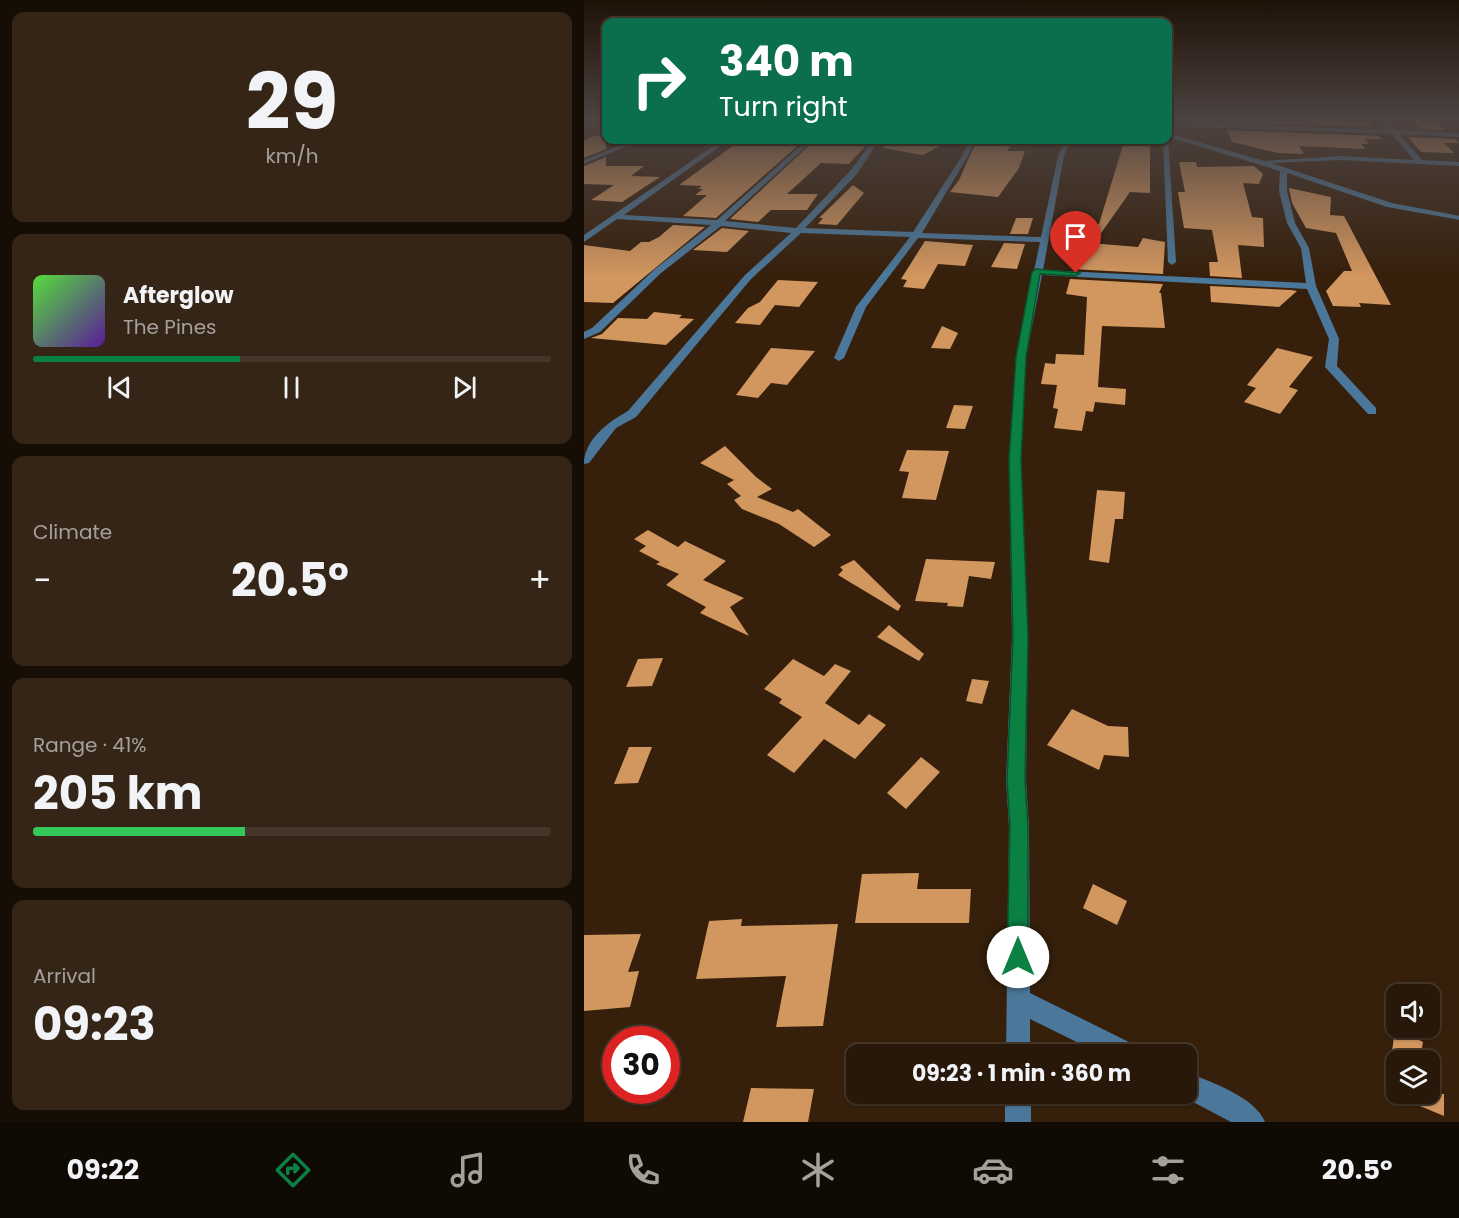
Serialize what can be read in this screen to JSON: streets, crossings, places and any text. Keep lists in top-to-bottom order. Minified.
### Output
{"page":{"tile":[["29","km/h"],"Climate",["Range · 41%","205 km"],["Arrival","09:23"]],"turn":["340 m","Turn right"],"song":["Afterglow","The Pines"],"heat":["−","20.5°","+"],"limit":"30","trip":"09:23 · 1 min · 360 m","tabs":["09:22","20.5°"]}}
